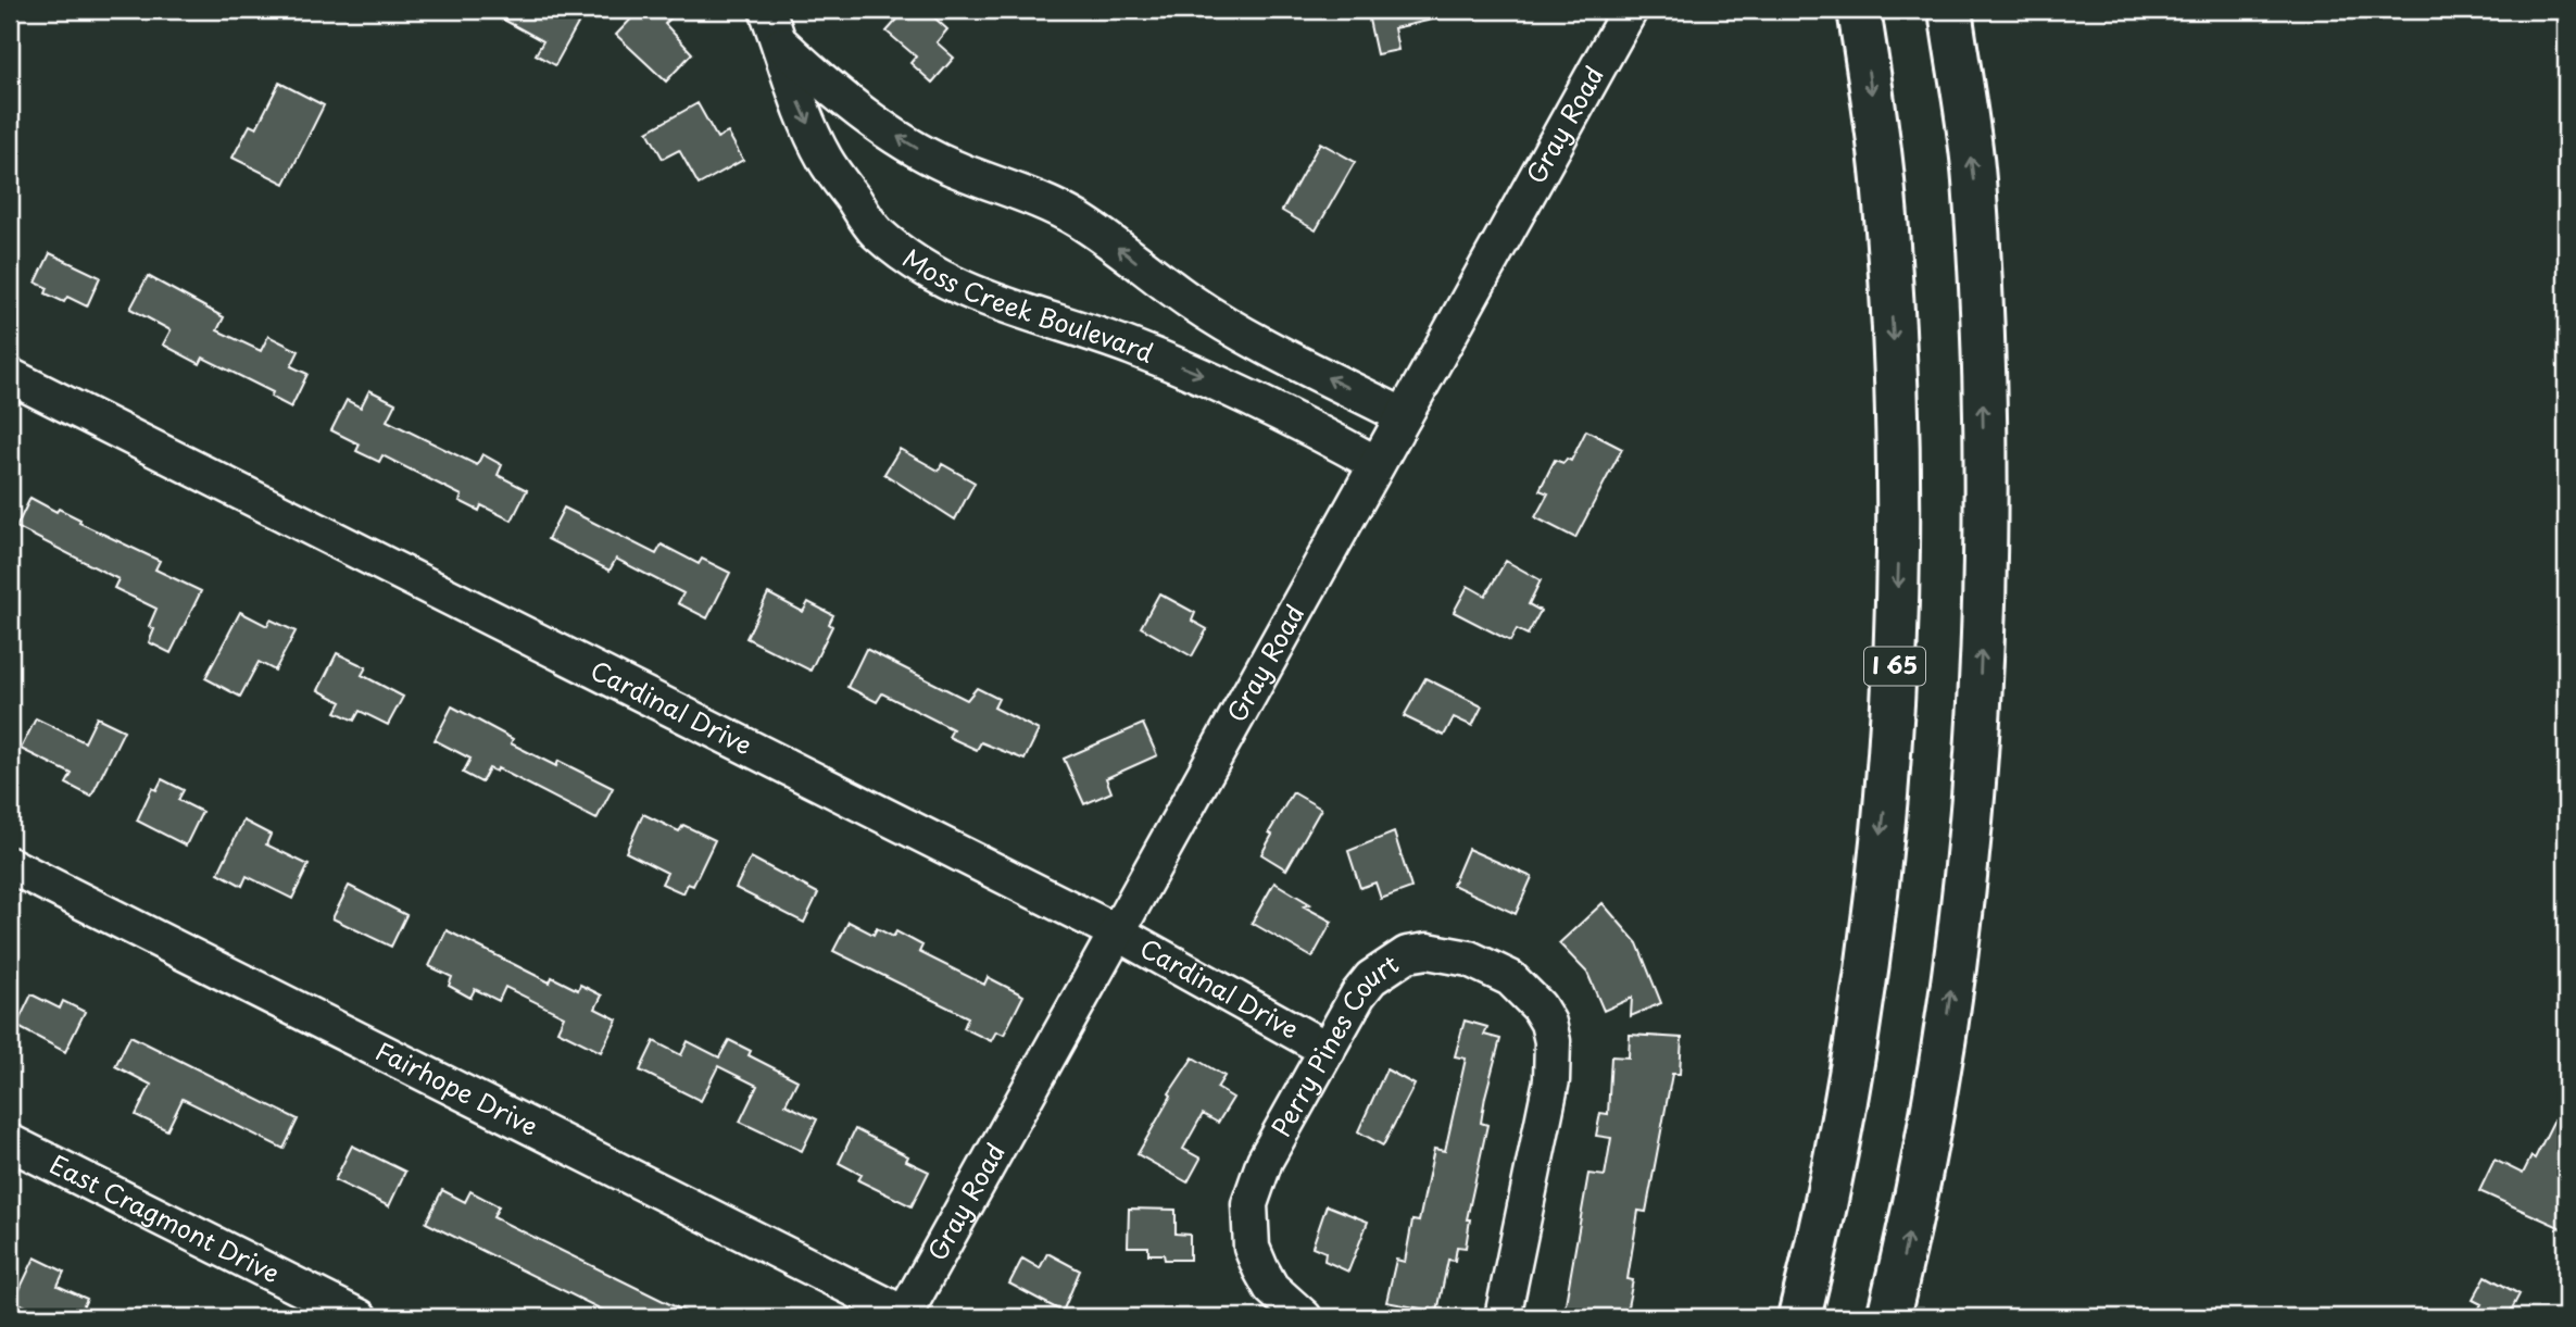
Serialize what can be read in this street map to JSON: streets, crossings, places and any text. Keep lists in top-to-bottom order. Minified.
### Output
{"streets":{"highway":["I 65"],"street":["Gray Road","Moss Creek Boulevard","Cardinal Drive","Perry Pines Court","Fairhope Drive","East Cragmont Drive"]},"crossings":[["Gray Road","Moss Creek Boulevard"],["Gray Road","Cardinal Drive"],["Gray Road","Fairhope Drive"],["Cardinal Drive","Perry Pines Court"]]}
